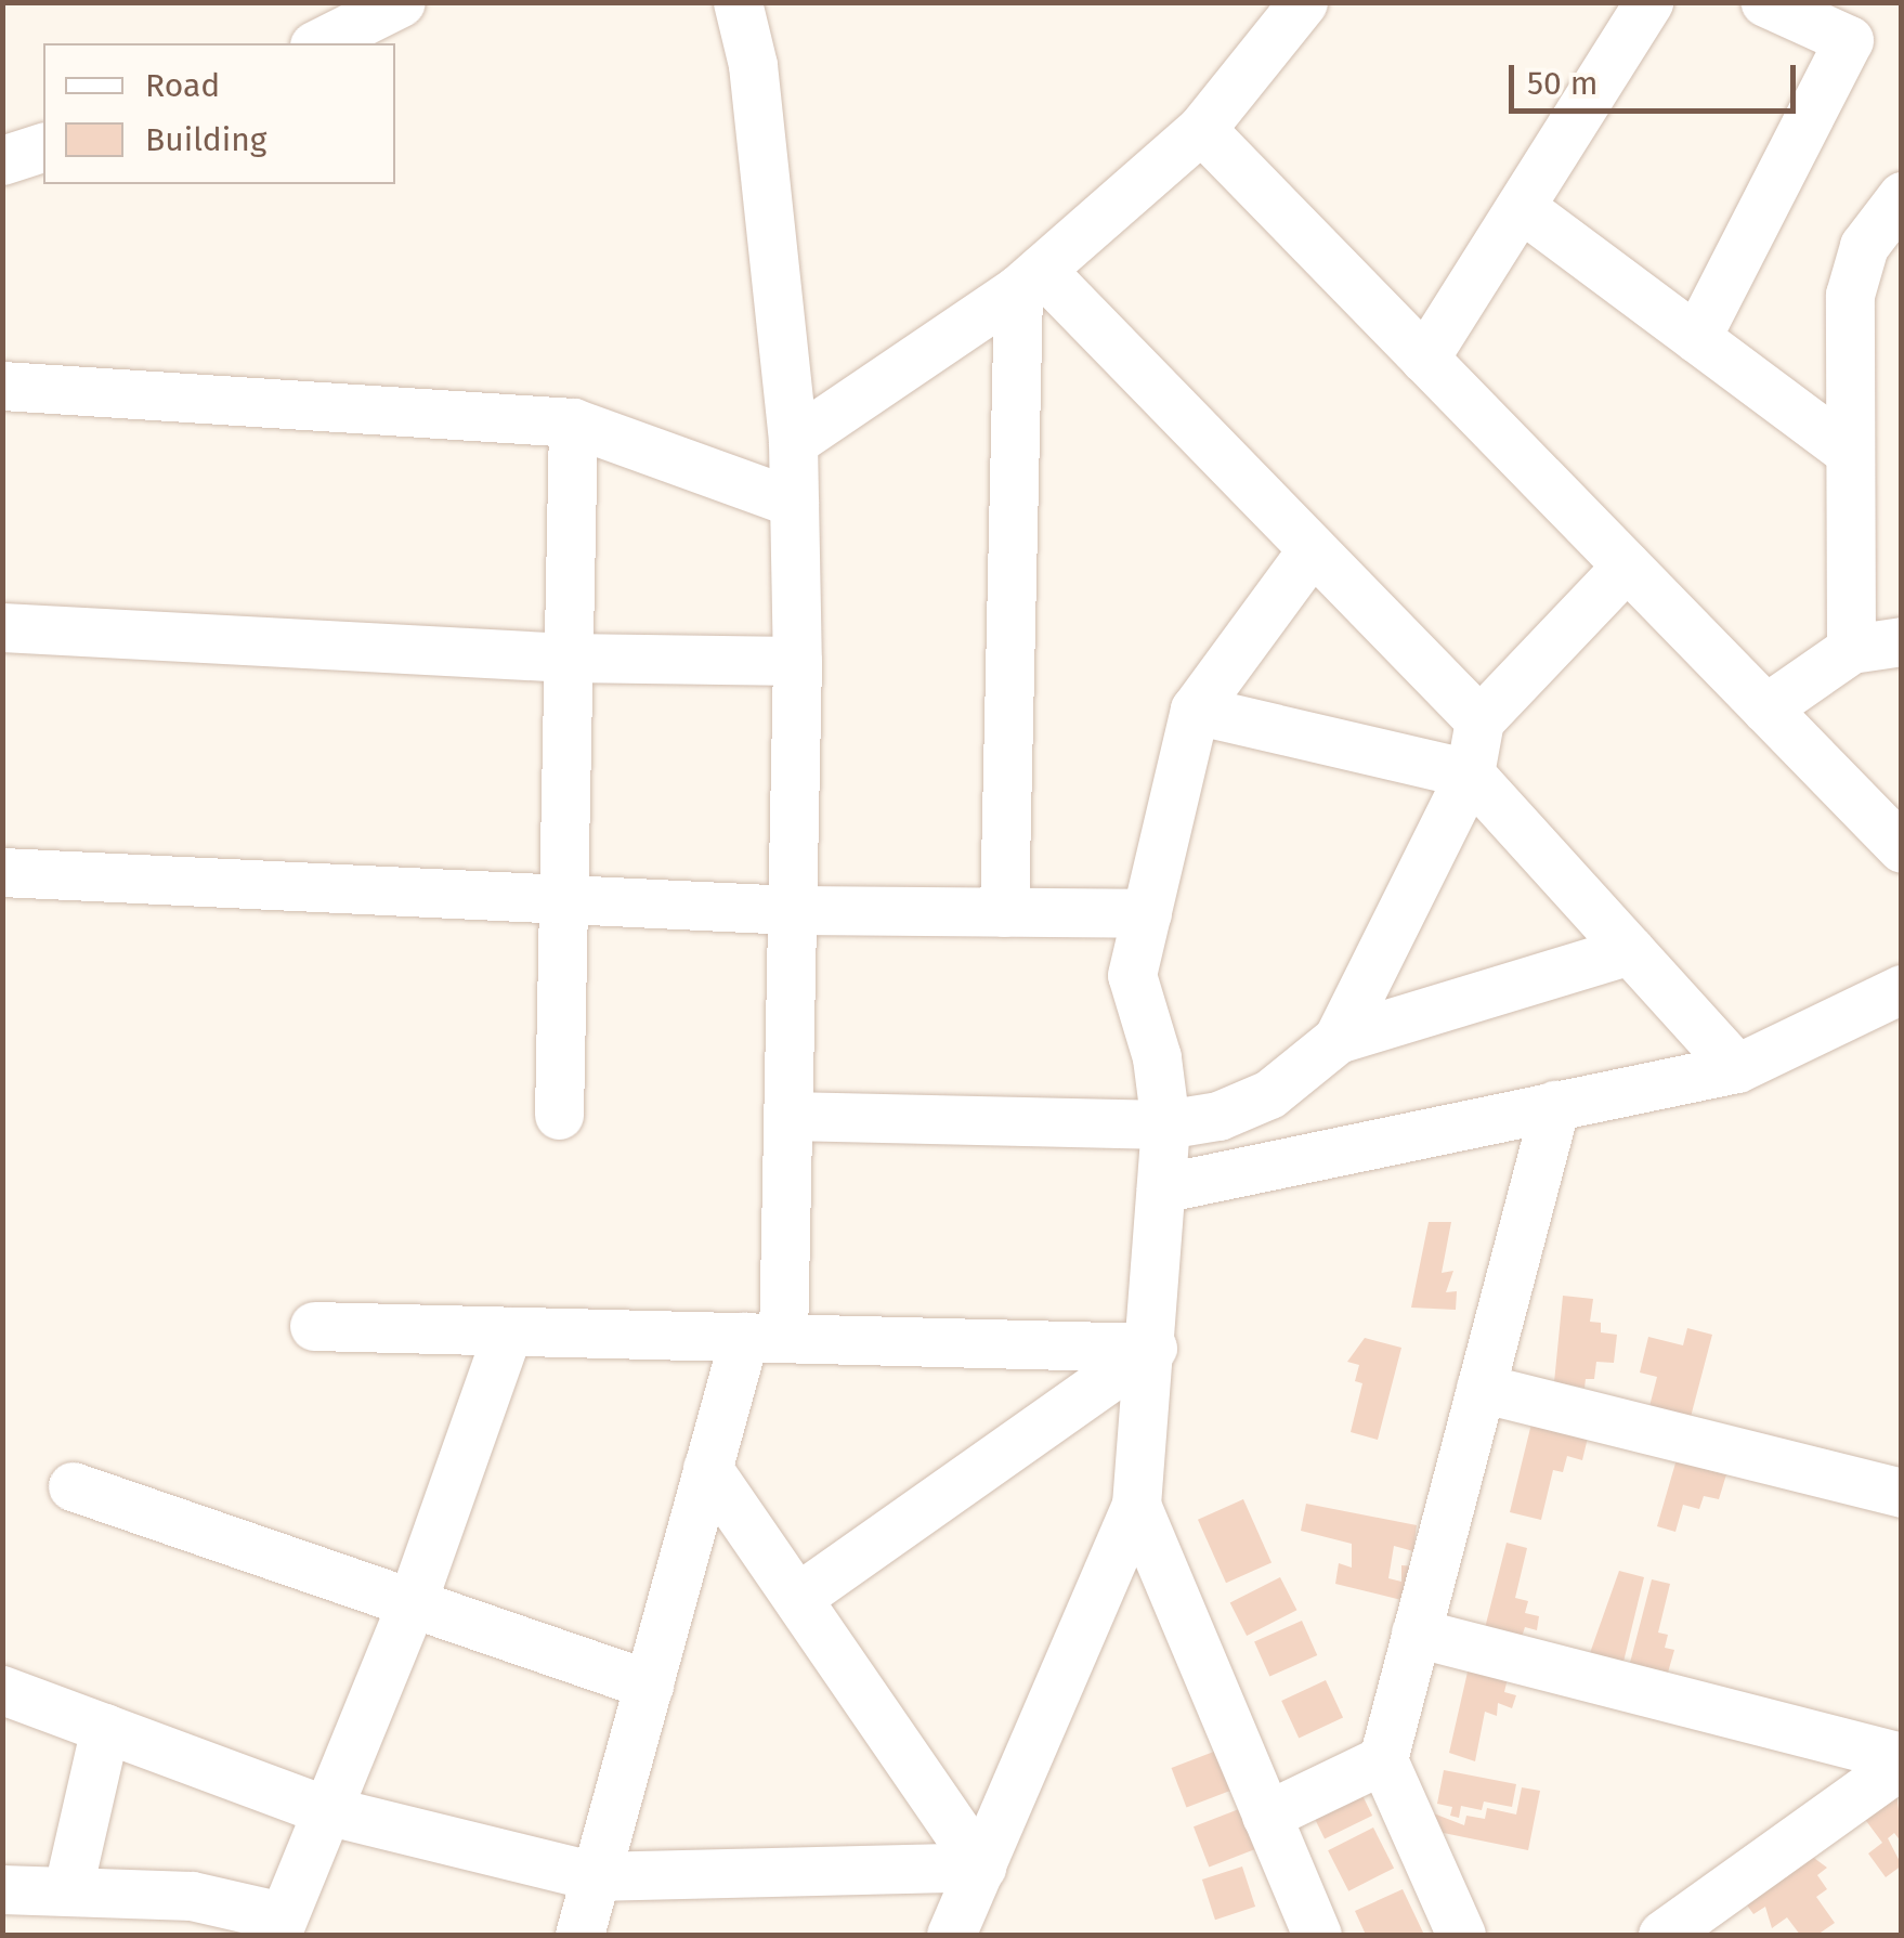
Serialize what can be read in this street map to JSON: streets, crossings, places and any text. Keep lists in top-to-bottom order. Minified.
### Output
{"legend":["Road","Building"],"scale_bar":"50 m"}
